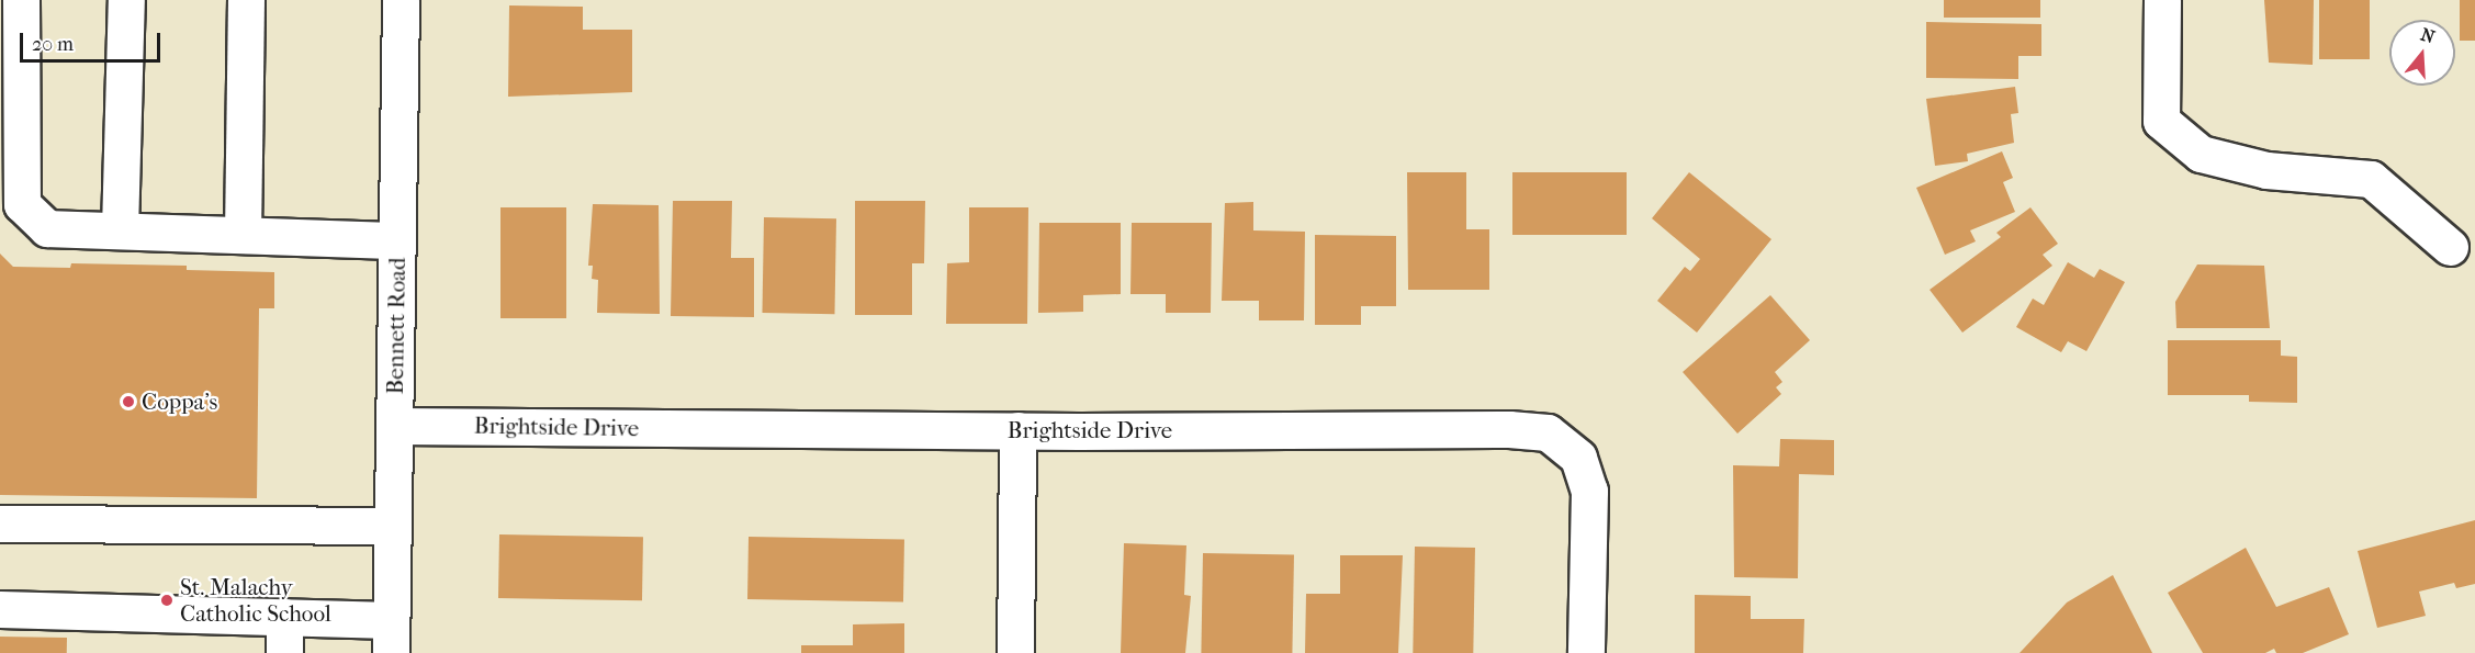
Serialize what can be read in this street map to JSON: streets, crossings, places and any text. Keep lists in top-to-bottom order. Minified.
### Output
{"streets":{"street":["Bennett Road","Brightside Drive"]},"crossings":[["Bennett Road","Brightside Drive"]],"places":["Coppa's","St. Malachy Catholic School"],"scale_bar":"20 m","north":"top"}
